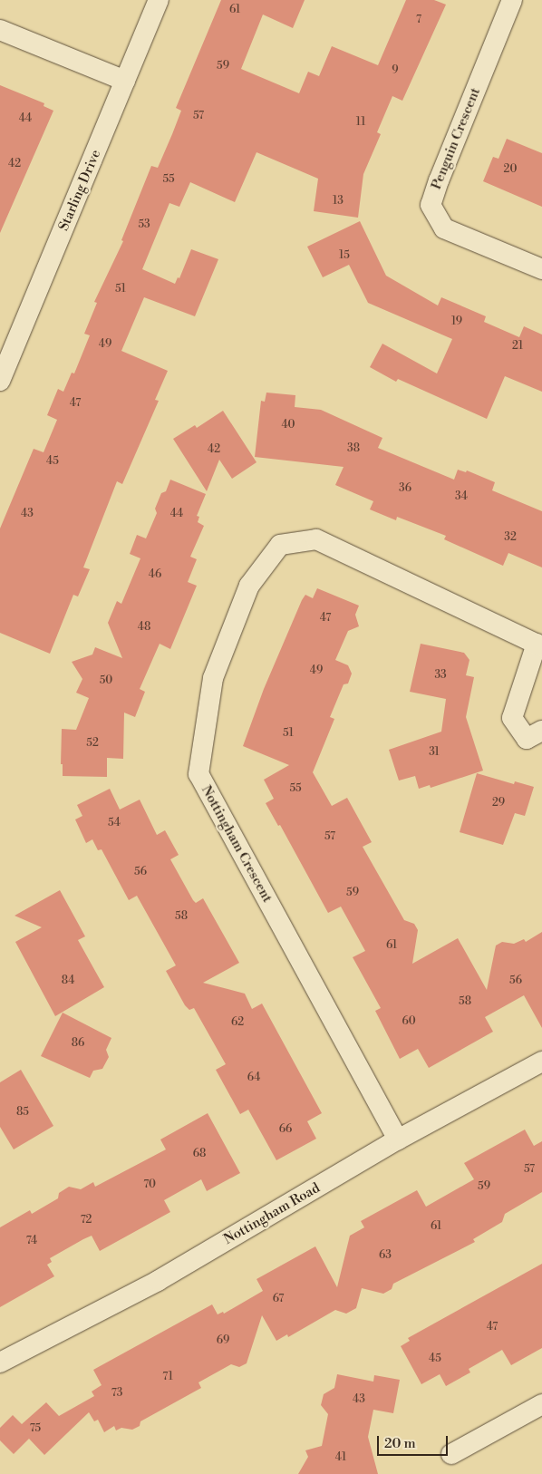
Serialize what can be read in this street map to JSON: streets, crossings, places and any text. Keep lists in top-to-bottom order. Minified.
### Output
{"streets":{"street":["Penguin Crescent","Starling Drive","Nottingham Crescent","Nottingham Road"]},"crossings":[["Nottingham Crescent","Nottingham Road"]],"house_numbers":["61","7","59","9","57","44","11","42","20","55","13","53","15","51","19","49","21","47","40","38","42","45","36","34","43","44","32","46","47","48","49","33","50","51","52","31","55","29","54","57","56","59","58","61","84","56","58","60","62","86","64","85","66","68","57","70","59","72","61","74","63","67","47","69","45","71","73","43","75","41"],"scale_bar":"20 m"}
